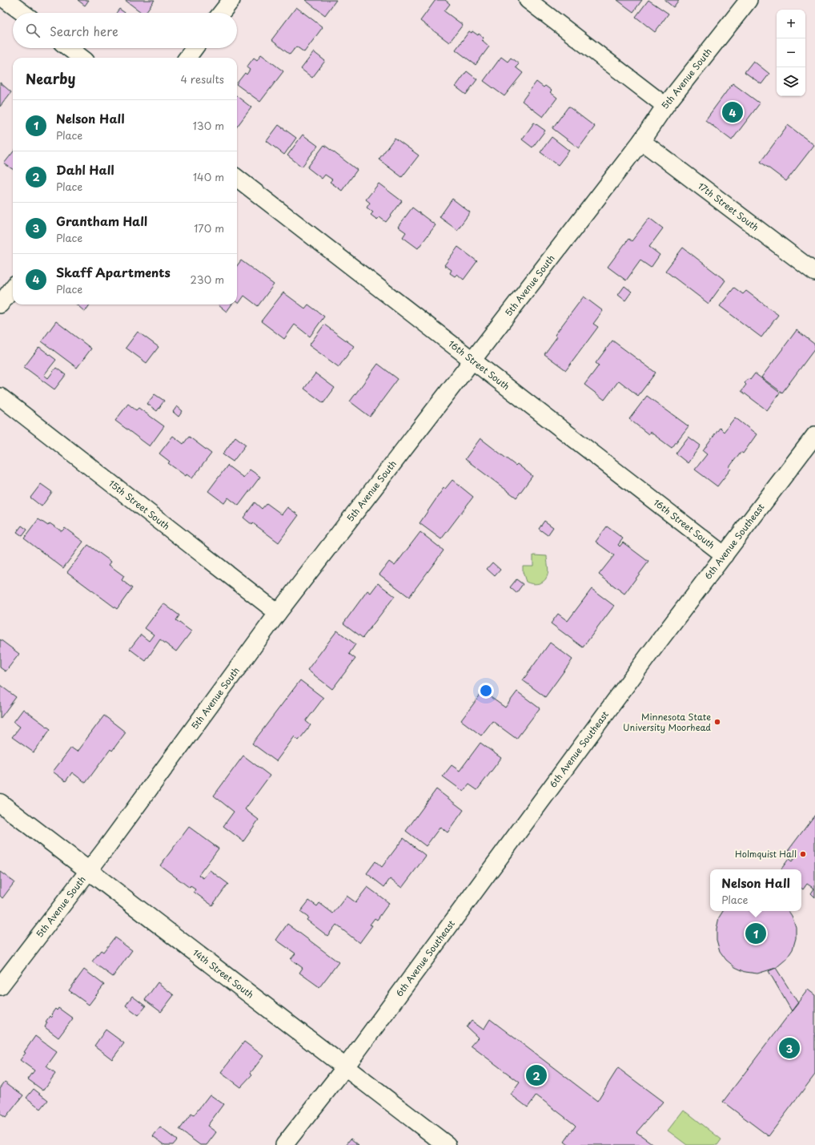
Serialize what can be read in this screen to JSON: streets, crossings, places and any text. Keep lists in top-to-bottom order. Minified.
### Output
{"streets":{"street":["5th Avenue South","17th Street South","16th Street South","15th Street South","6th Avenue Southeast","14th Street South"]},"crossings":[["5th Avenue South","17th Street South"],["5th Avenue South","16th Street South"],["5th Avenue South","15th Street South"],["5th Avenue South","14th Street South"],["16th Street South","6th Avenue Southeast"],["6th Avenue Southeast","14th Street South"]],"places":["Minnesota State University Moorhead","Holmquist Hall"],"page":{"map_buttons":["+","−"],"search":"Search here","heading":["Nearby","4 results"],"list":[{"mark":"1","name":"Nelson Hall","note":"Place","value":"130 m"},{"mark":"2","name":"Dahl Hall","note":"Place","value":"140 m"},{"mark":"3","name":"Grantham Hall","note":"Place","value":"170 m"},{"mark":"4","name":"Skaff Apartments","note":"Place","value":"230 m"}],"pins":["4","1","3","2"],"popup":["Nelson Hall","Place"]}}
